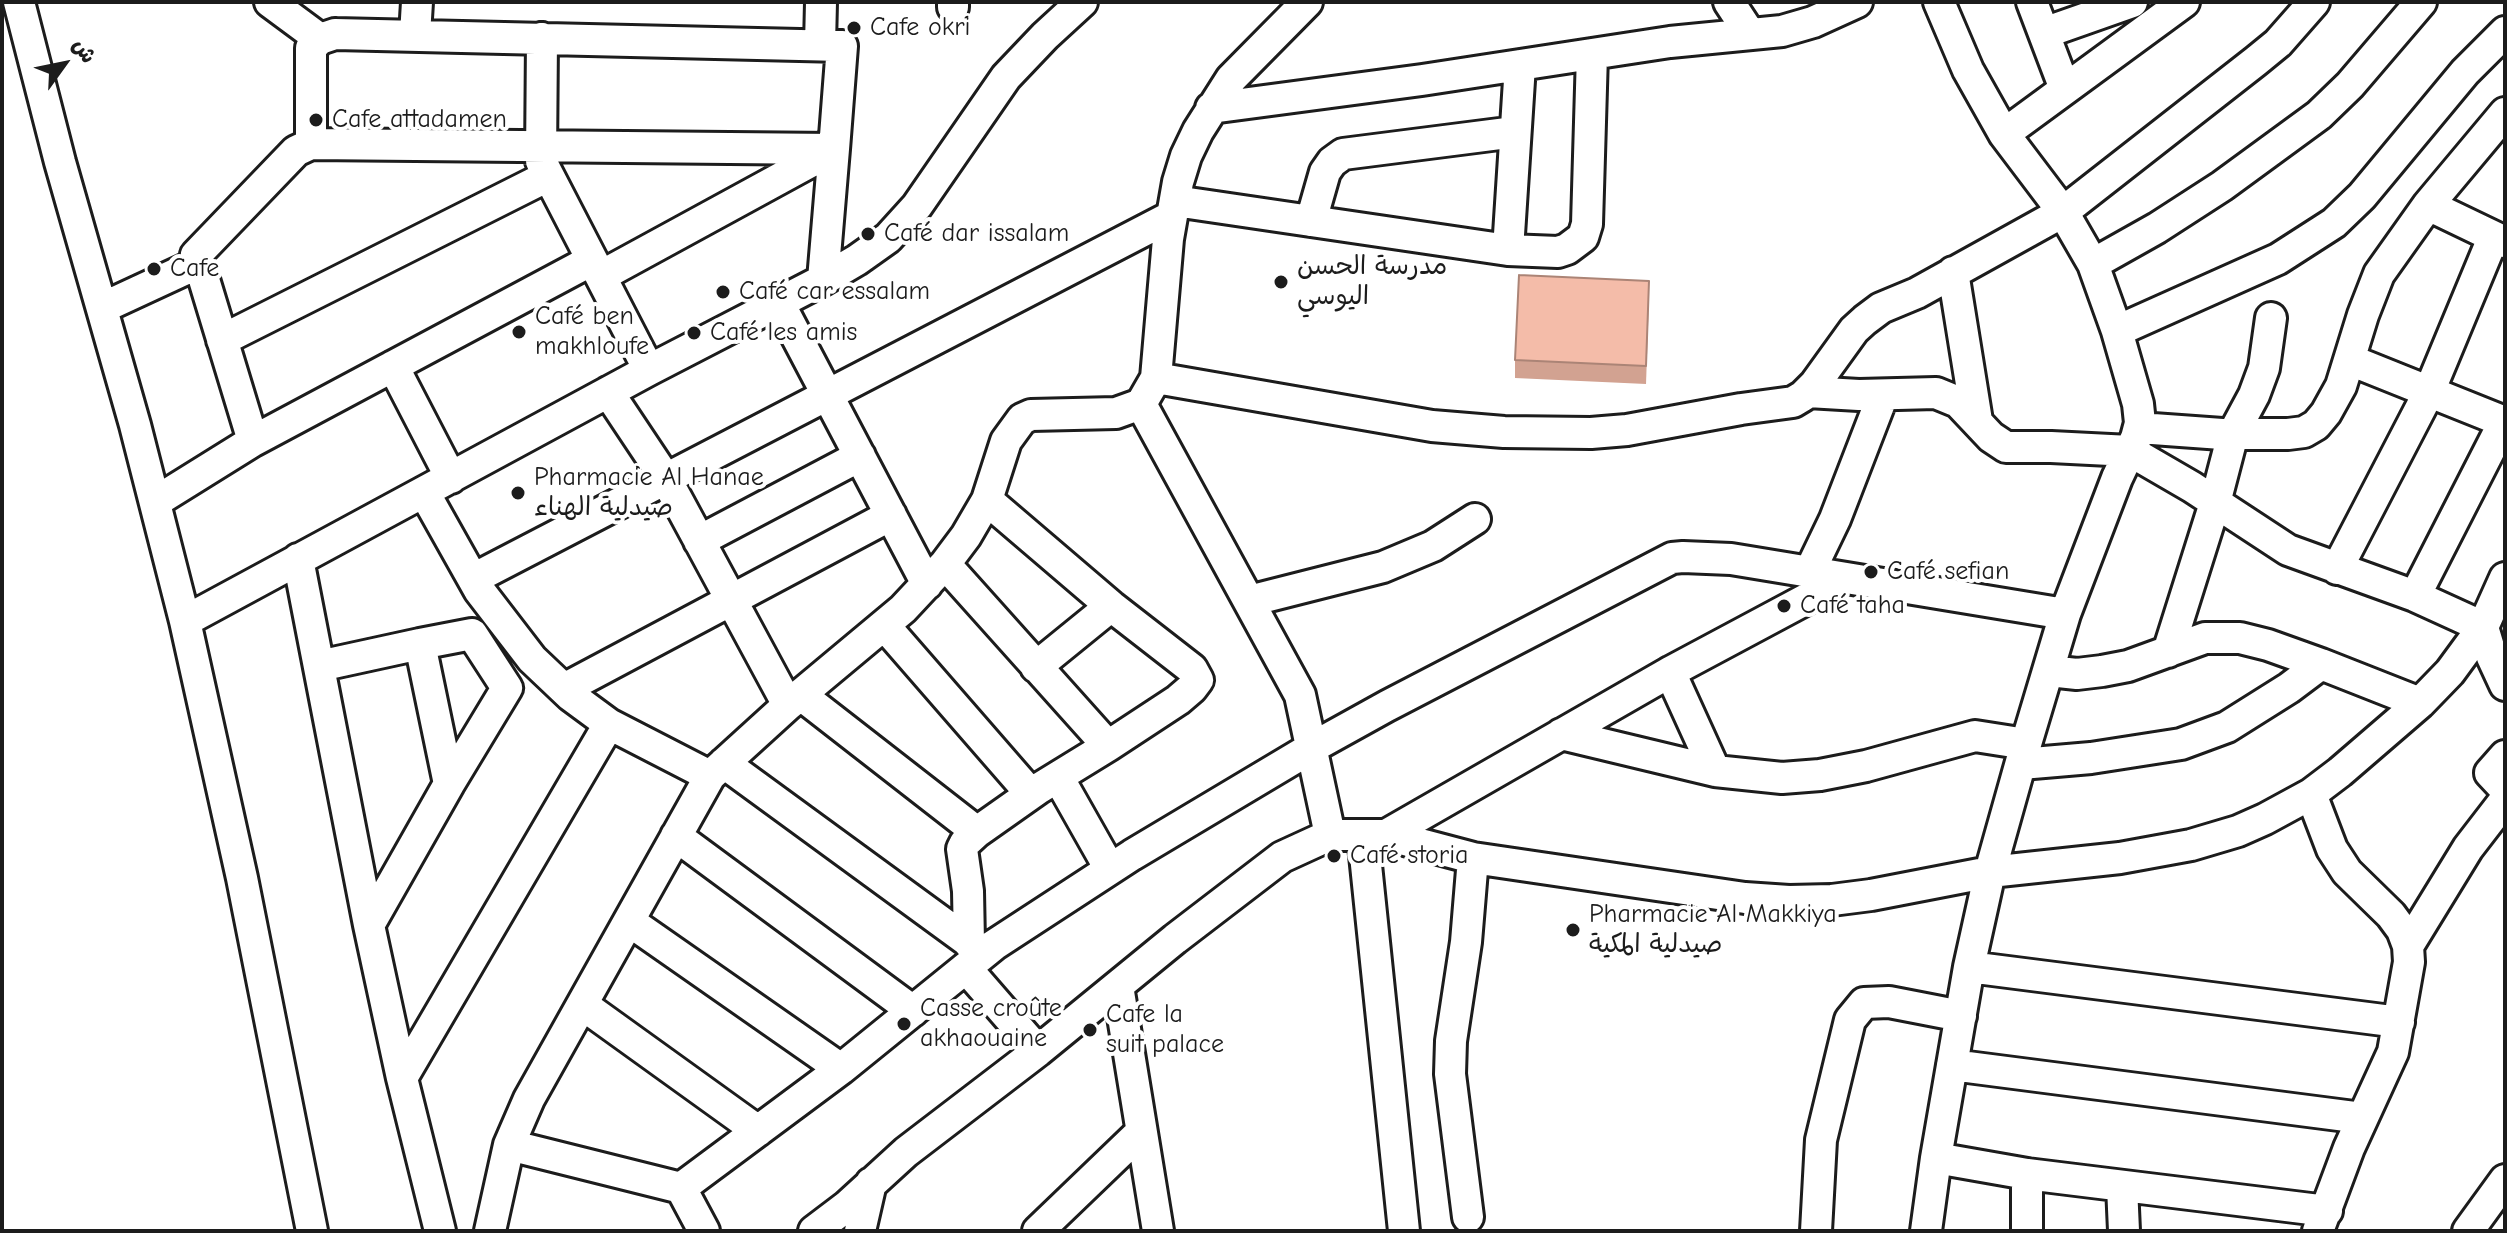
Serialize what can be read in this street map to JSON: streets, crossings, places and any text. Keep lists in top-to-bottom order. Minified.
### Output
{"places":["Cafe okri","Cafe attadamen","Café dar issalam","Cafe","مدرسة الحسن اليوسي","Café car essalam","Café ben makhloufe","Café les amis","Pharmacie Al Hanae صيدلية الهناء","Café sefian","Café taha","Café storia","Pharmacie Al Makkiya صيدلية المكية","Casse croûte akhaouaine","Cafe la suit palace"],"north":"top right"}
